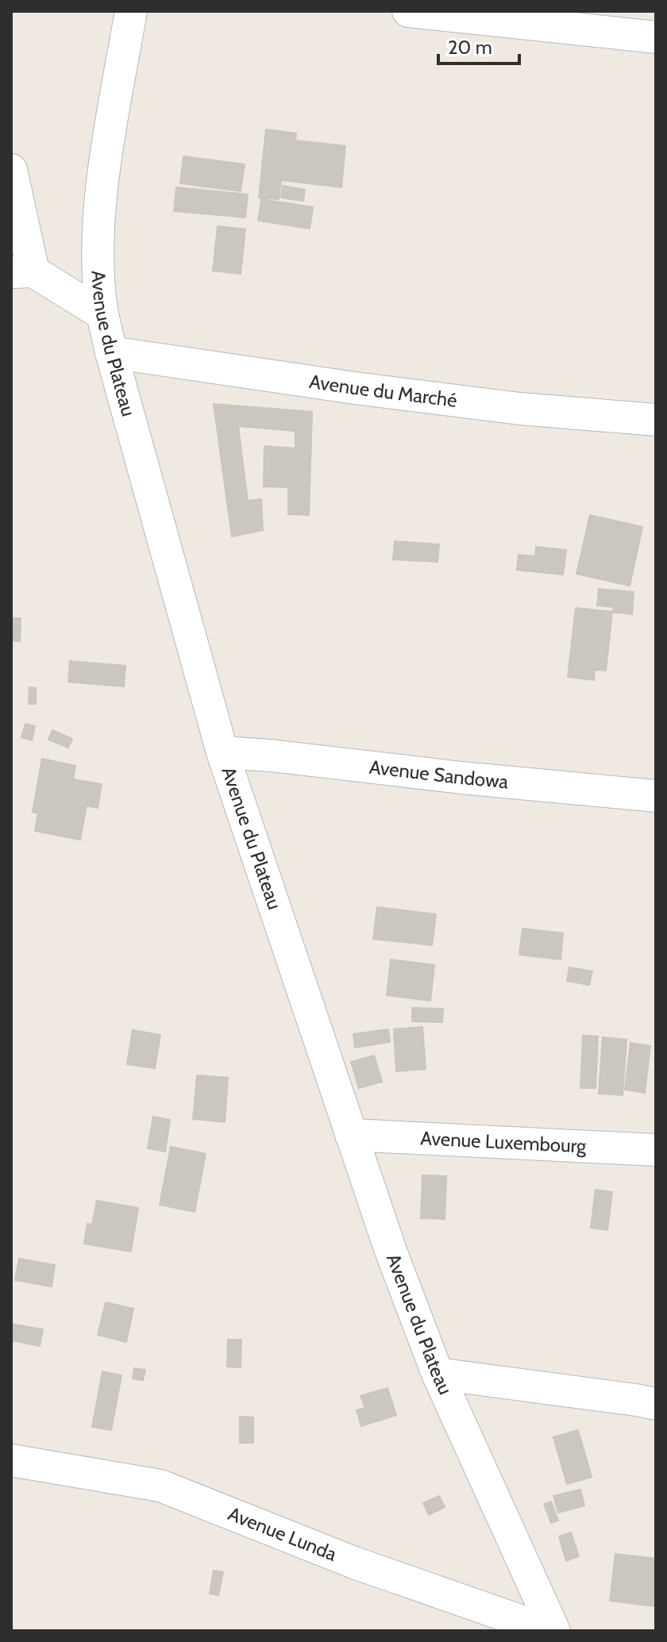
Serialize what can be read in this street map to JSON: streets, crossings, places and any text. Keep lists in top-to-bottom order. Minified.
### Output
{"streets":{"street":["Avenue du Plateau","Avenue du Marché","Avenue Sandowa","Avenue Luxembourg","Avenue Lunda"]},"crossings":[["Avenue du Plateau","Avenue du Marché"],["Avenue du Plateau","Avenue Sandowa"],["Avenue du Plateau","Avenue Luxembourg"],["Avenue du Plateau","Avenue Lunda"]],"scale_bar":"20 m"}
